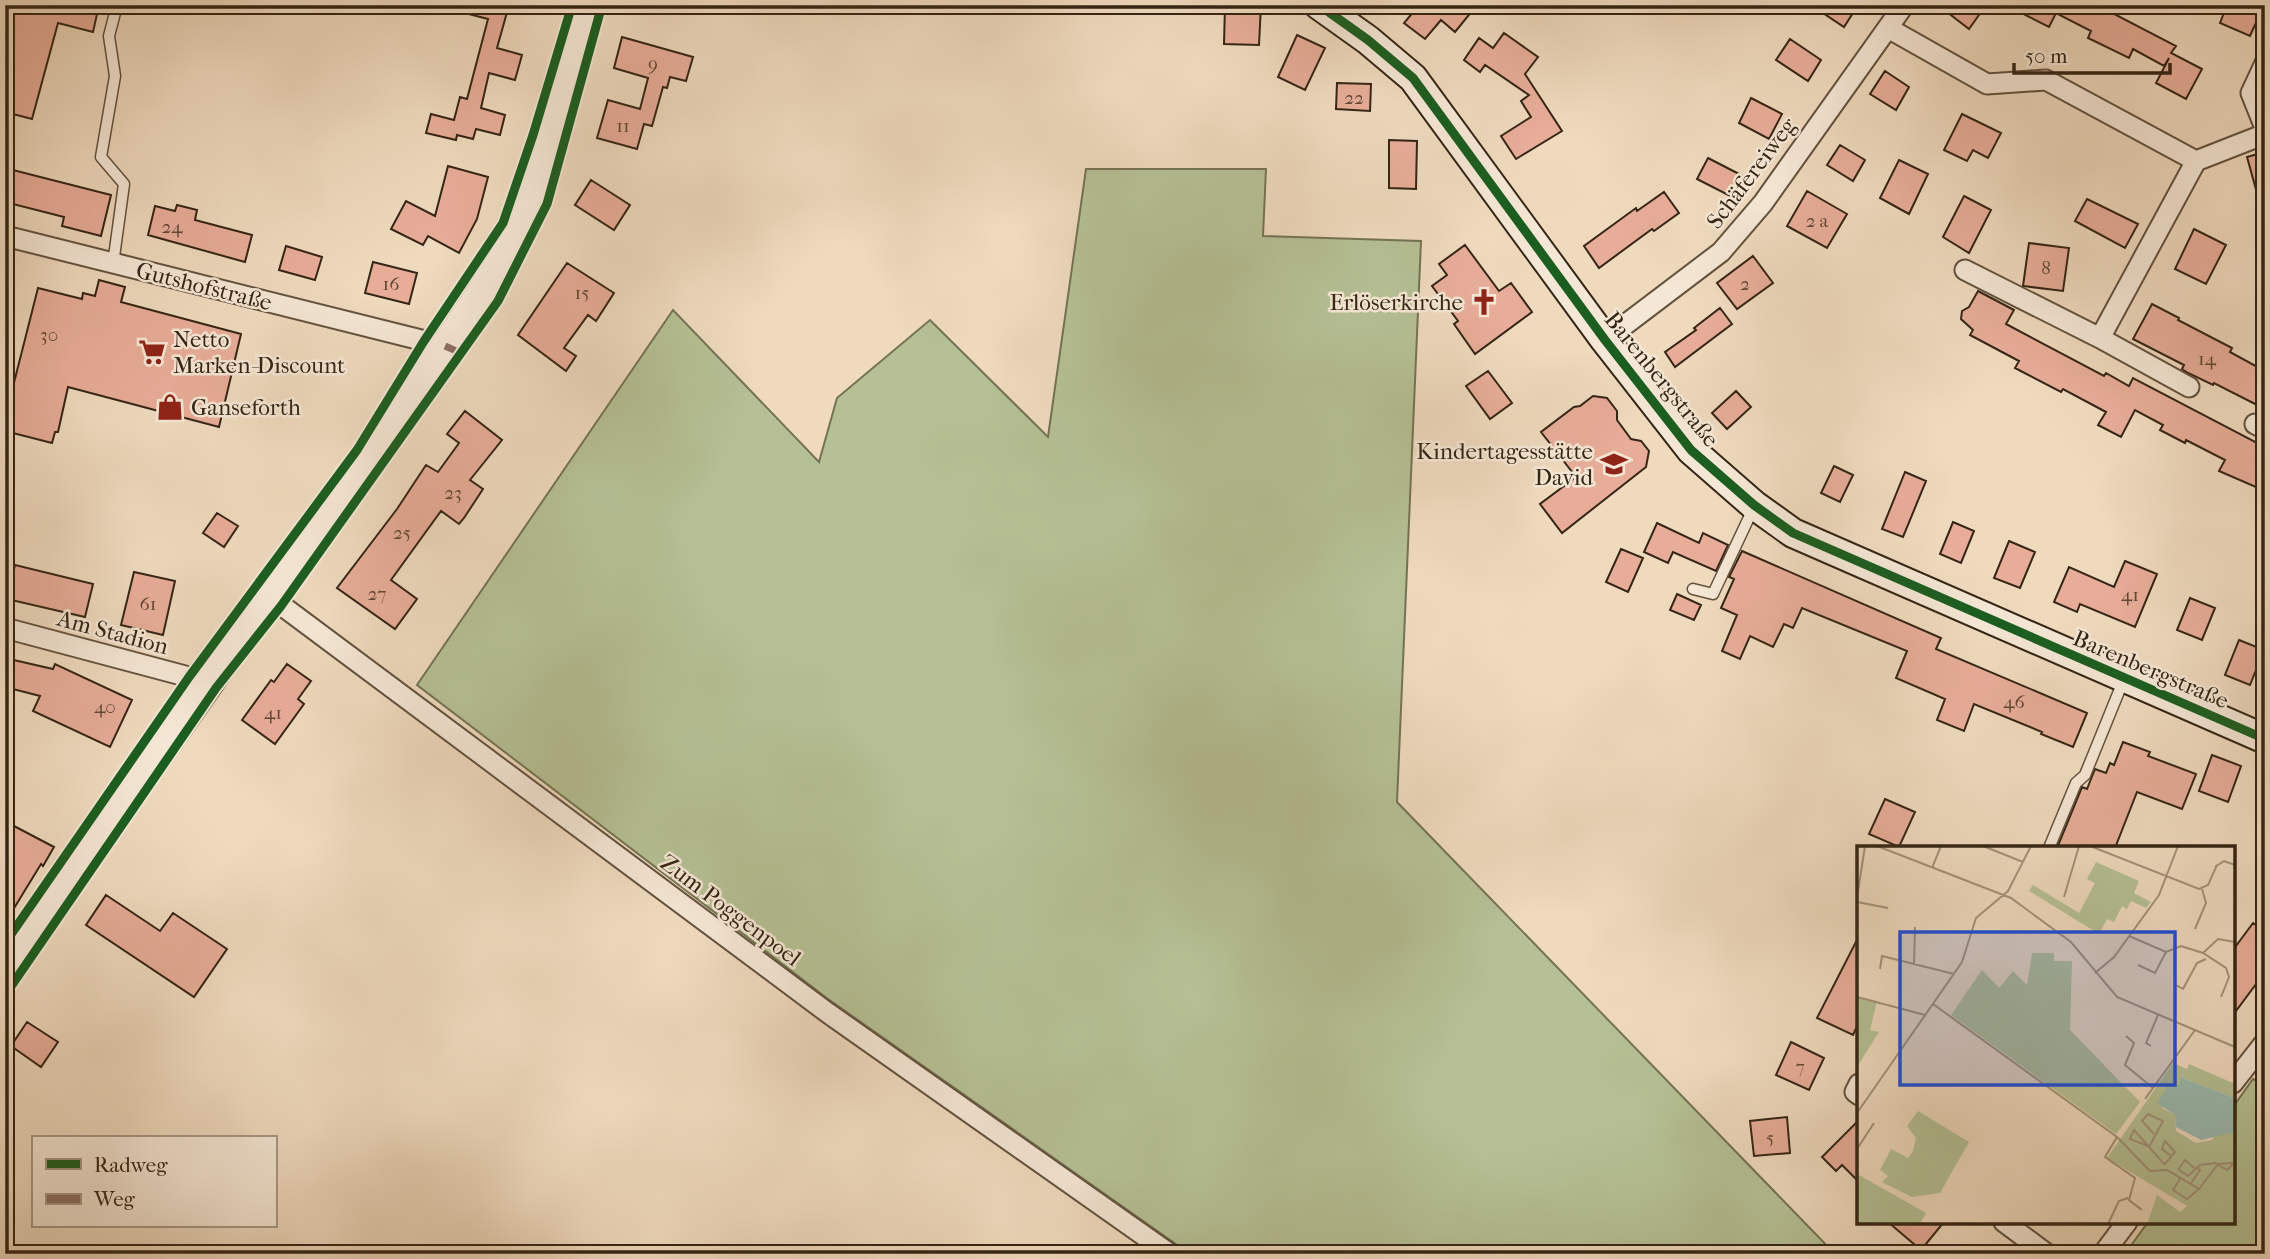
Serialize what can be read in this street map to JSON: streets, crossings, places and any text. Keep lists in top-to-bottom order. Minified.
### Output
{"streets":{"street":["Schäfereiweg","Gutshofstraße","Barenbergstraße","Am Stadion","Zum Poggenpoel"]},"crossings":[["Schäfereiweg","Barenbergstraße"]],"places":{"church":["Erlöserkirche"],"supermarket":["Netto Marken-Discount"],"shop":["Ganseforth"],"school or university":["Kindertagesstätte David"]},"house_numbers":["9","22","11","2 a","24","8","16","2","15","30","14","23","25","27","41","61","46","40","41","7","5"],"legend":["Radweg","Weg"],"scale_bar":"50 m"}
